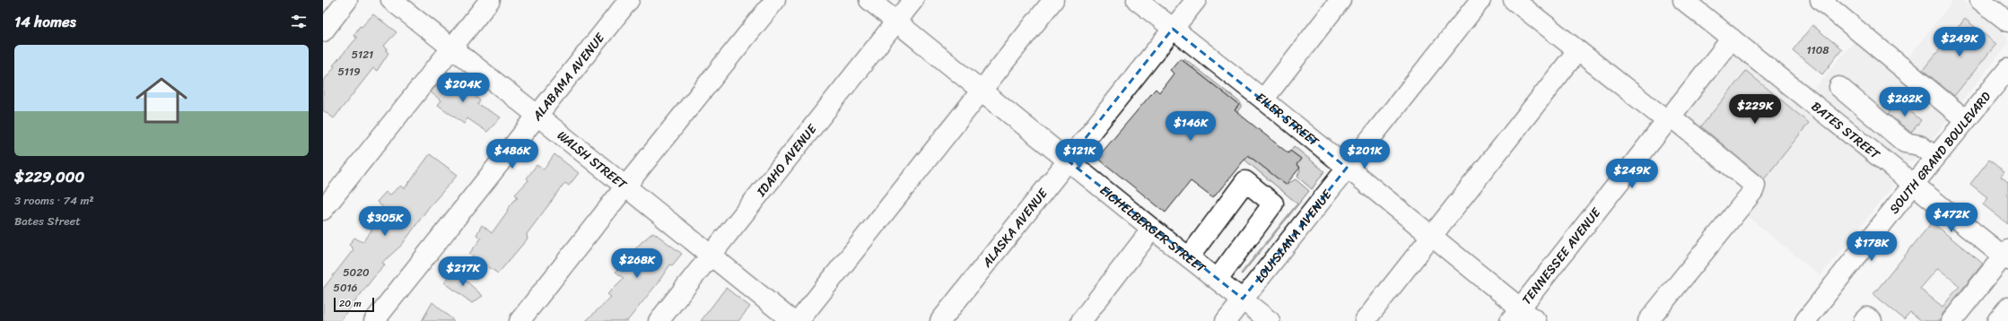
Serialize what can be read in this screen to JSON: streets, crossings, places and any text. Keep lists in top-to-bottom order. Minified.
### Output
{"streets":{"street":["ALABAMA AVENUE","EILER STREET","BATES STREET","SOUTH GRAND BOULEVARD","WALSH STREET","IDAHO AVENUE","ALASKA AVENUE","EICHELBERGER STREET","LOUISIANA AVENUE","TENNESSEE AVENUE"]},"crossings":[["ALABAMA AVENUE","WALSH STREET"],["EILER STREET","ALASKA AVENUE"],["EILER STREET","LOUISIANA AVENUE"],["EILER STREET","TENNESSEE AVENUE"],["BATES STREET","SOUTH GRAND BOULEVARD"],["BATES STREET","TENNESSEE AVENUE"],["WALSH STREET","IDAHO AVENUE"],["IDAHO AVENUE","EICHELBERGER STREET"],["ALASKA AVENUE","EICHELBERGER STREET"],["EICHELBERGER STREET","LOUISIANA AVENUE"]],"house_numbers":["1108","5121","5119","5020","5016"],"scale_bar":"20 m","page":{"heading":"14 homes","price":["$249K","$204K","$262K","$229K","$146K","$486K","$121K","$201K","$249K","$472K","$305K","$178K","$268K","$217K"],"list":[{"name":"$229,000","note":"3 rooms · 74 m² · Bates Street"}],"scale":"20 m"}}
